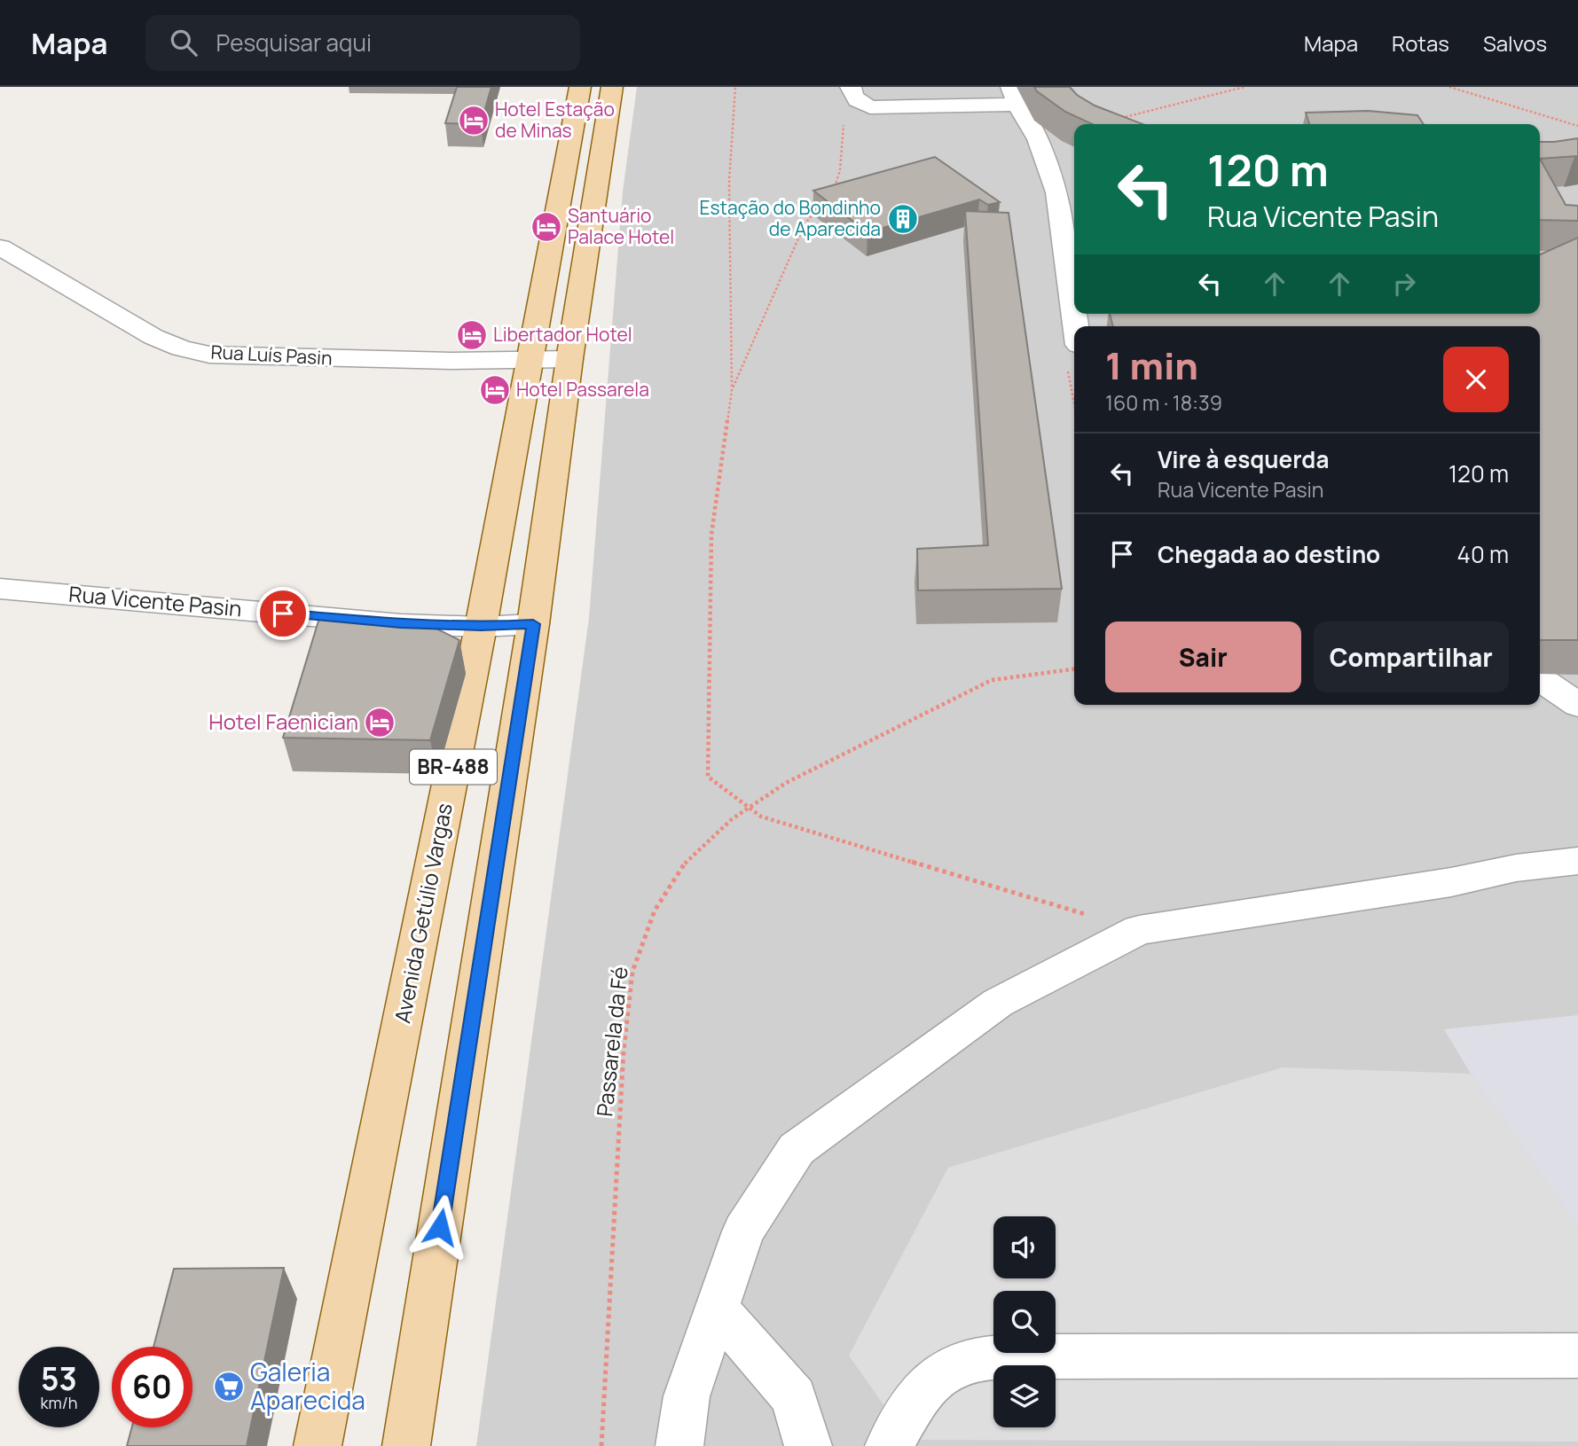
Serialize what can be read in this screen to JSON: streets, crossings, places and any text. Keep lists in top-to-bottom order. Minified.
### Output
{"streets":{"main road":["BR-488","Avenida Getúlio Vargas"],"street":["Rua Luís Pasin","Rua Vicente Pasin"],"path":["Passarela da Fé"]},"crossings":[["Rua Luís Pasin","BR-488"],["Rua Luís Pasin","Avenida Getúlio Vargas"],["Rua Vicente Pasin","BR-488"],["Rua Vicente Pasin","Avenida Getúlio Vargas"]],"places":{"hotel":["Hotel Estação de Minas","Santuário Palace Hotel","Libertador Hotel","Hotel Passarela","Hotel Faenician"],"building":["Estação do Bondinho de Aparecida"],"supermarket":["Galeria Aparecida"]},"page":{"header":"Mapa","search":"Pesquisar aqui","nav":["Mapa","Rotas","Salvos"],"turn":["120 m","Rua Vicente Pasin"],"heading":["1 min","160 m · 18:39"],"list":[{"name":"Vire à esquerda","note":"Rua Vicente Pasin","value":"120 m"},{"name":"Chegada ao destino","value":"40 m"}],"buttons":["Sair","Compartilhar"],"speed":"53 km/h","limit":"60"}}
